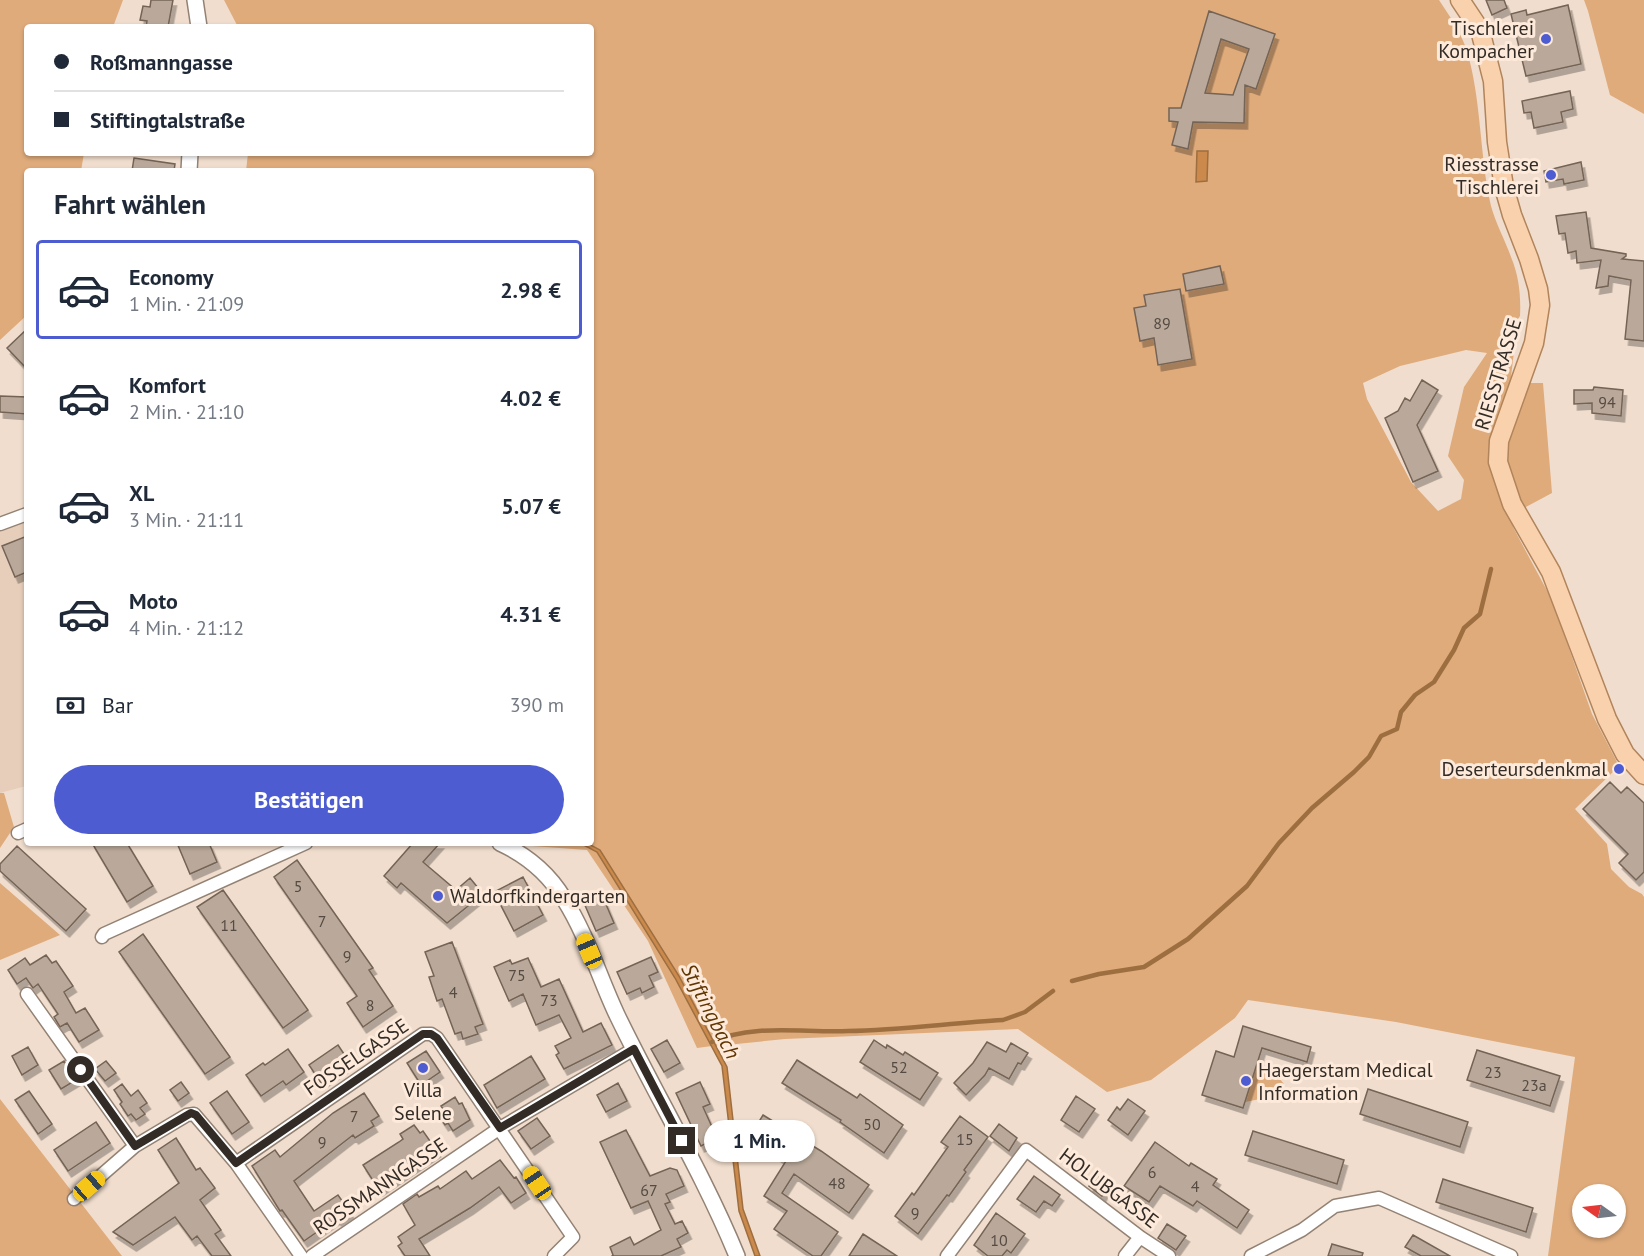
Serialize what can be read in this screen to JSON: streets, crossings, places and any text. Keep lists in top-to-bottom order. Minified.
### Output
{"streets":{"main road":["RIESSTRASSE"],"street":["FOSSELGASSE","ROSSMANNGASSE","HOLUBGASSE"]},"crossings":[["FOSSELGASSE","ROSSMANNGASSE"]],"water":["Stiftingbach"],"places":["Tischlerei Kompacher","Riesstrasse Tischlerei","Deserteursdenkmal","Waldorfkindergarten","Villa Selene","Haegerstam Medical Information"],"house_numbers":["89","94","5","7","11","9","75","4","73","8","52","23","23a","7","50","15","9","6","48","4","67","9","10"],"north":"left","page":{"banner":["Roßmanngasse","Stiftingtalstraße"],"heading":"Fahrt wählen","list":[{"name":"Economy","note":"1 Min. · 21:09","value":"2.98 €"},{"name":"Komfort","note":"2 Min. · 21:10","value":"4.02 €"},{"name":"XL","note":"3 Min. · 21:11","value":"5.07 €"},{"name":"Moto","note":"4 Min. · 21:12","value":"4.31 €"}],"pay":["Bar","390 m"],"buttons":"Bestätigen","bubble":"1 Min."}}
